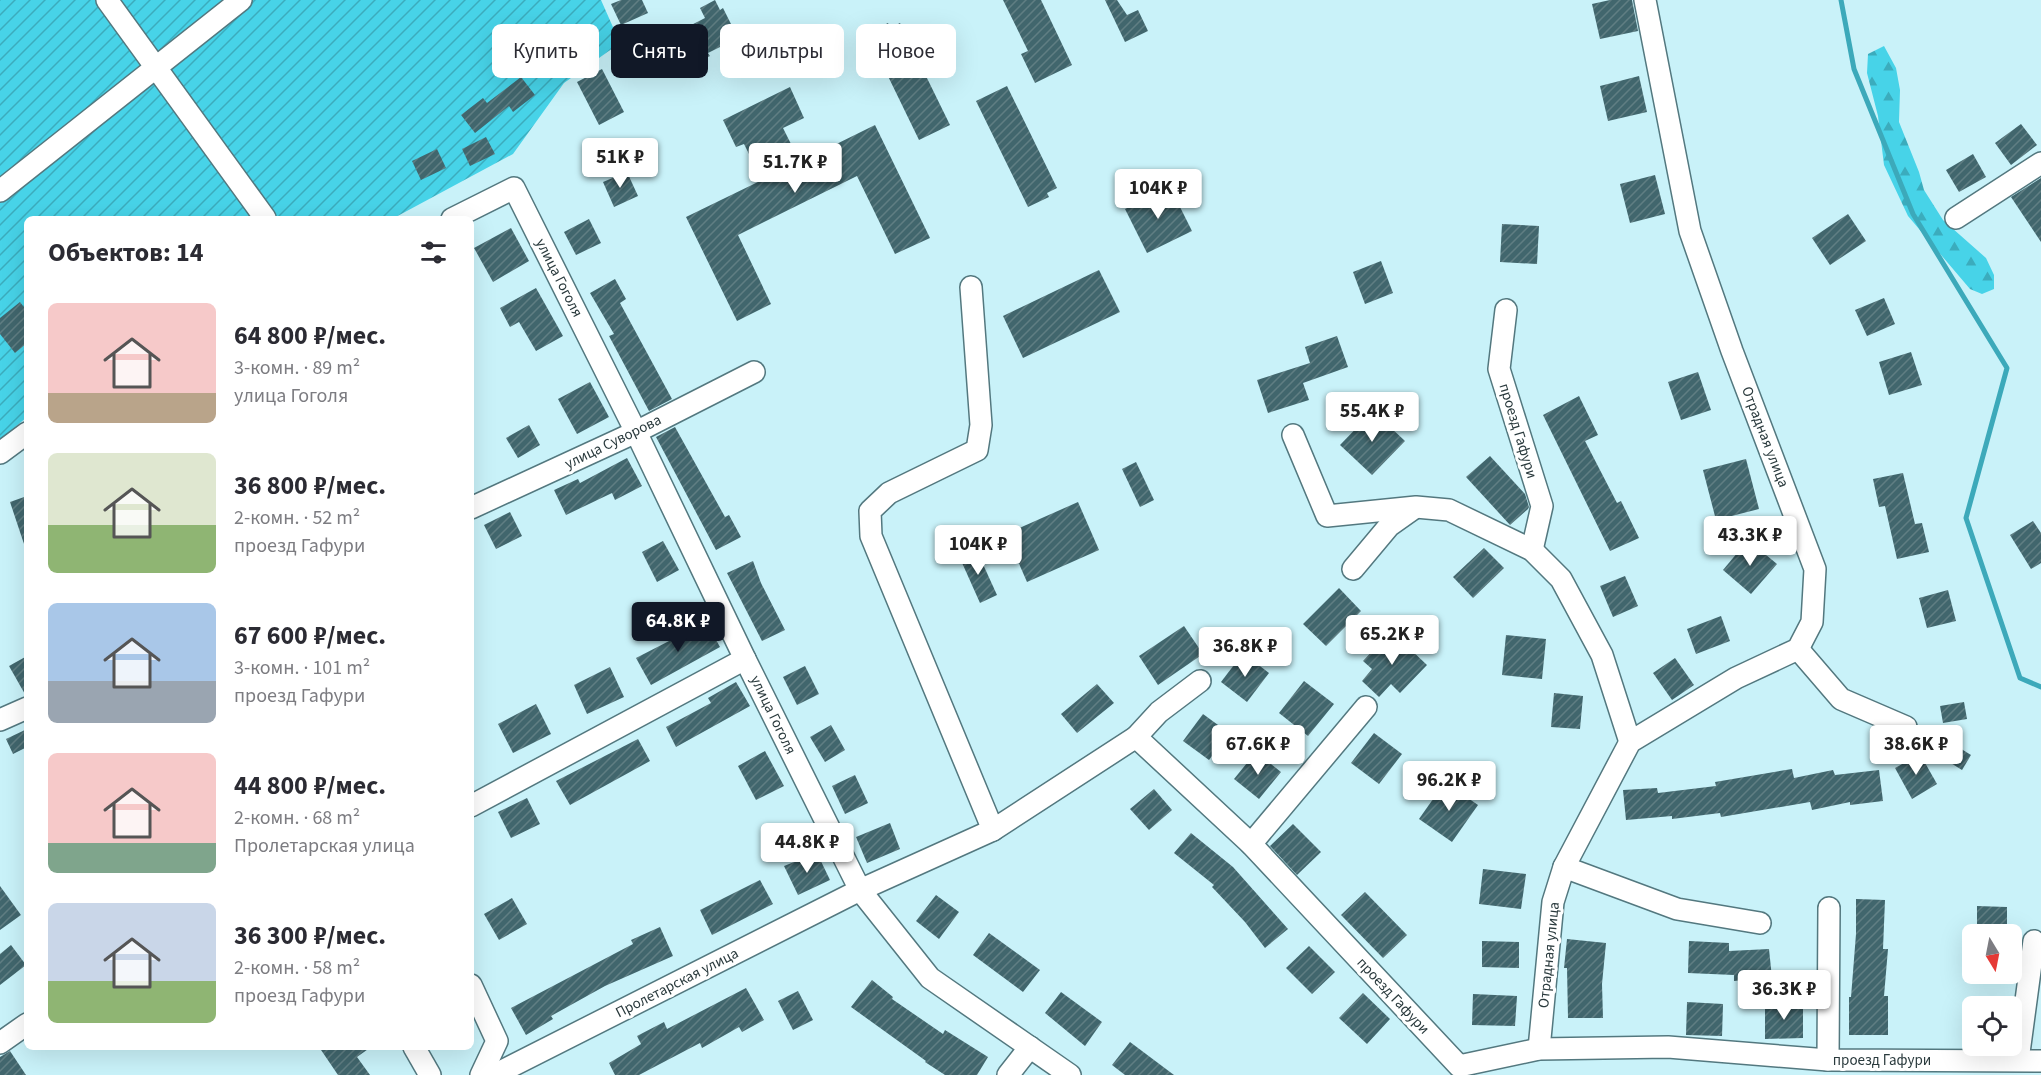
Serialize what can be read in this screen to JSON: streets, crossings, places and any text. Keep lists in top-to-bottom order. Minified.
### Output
{"streets":{"street":["улица Гоголя","проезд Гафури","Отрадная улица","улица Суворова","Пролетарская улица"]},"crossings":[["улица Гоголя","улица Суворова"],["улица Гоголя","Пролетарская улица"],["проезд Гафури","Отрадная улица"]],"north":"bottom","page":{"chip":["Купить","Снять","Фильтры","Новое"],"price":["51K ₽","51.7K ₽","104K ₽","55.4K ₽","43.3K ₽","104K ₽","64.8K ₽","65.2K ₽","36.8K ₽","67.6K ₽","38.6K ₽","96.2K ₽","44.8K ₽","36.3K ₽"],"heading":"Объектов: 14","list":[{"name":"64 800 ₽/мес.","note":"3-комн. · 89 m² · улица Гоголя"},{"name":"36 800 ₽/мес.","note":"2-комн. · 52 m² · проезд Гафури"},{"name":"67 600 ₽/мес.","note":"3-комн. · 101 m² · проезд Гафури"},{"name":"44 800 ₽/мес.","note":"2-комн. · 68 m² · Пролетарская улица"},{"name":"36 300 ₽/мес.","note":"2-комн. · 58 m² · проезд Гафури"}]}}
